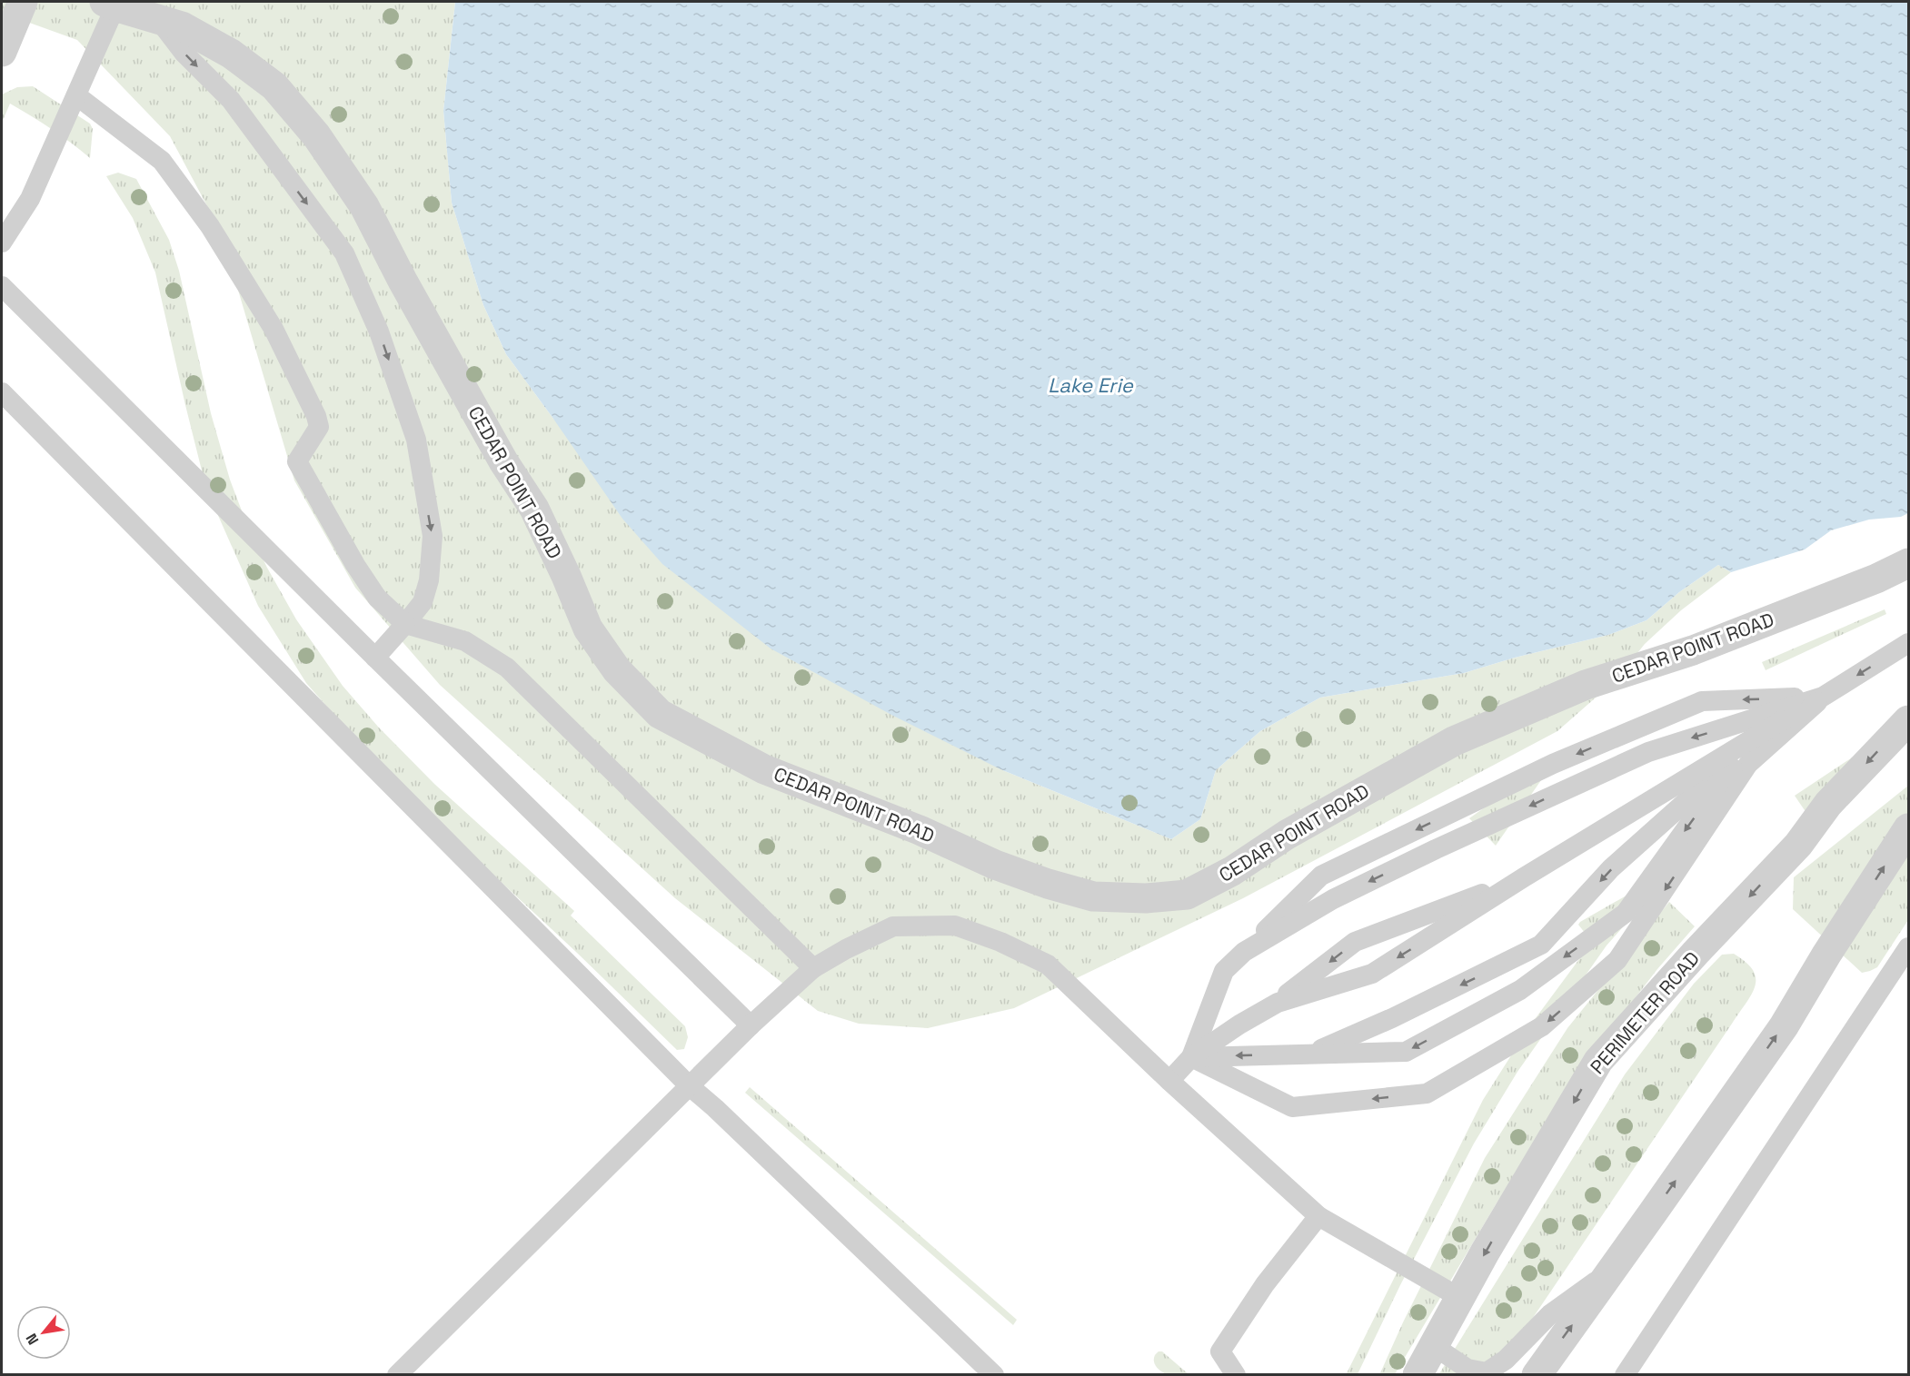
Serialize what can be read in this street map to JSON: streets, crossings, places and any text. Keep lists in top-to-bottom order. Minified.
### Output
{"streets":{"street":["CEDAR POINT ROAD","PERIMETER ROAD"]},"water":["Lake Erie"],"north":"bottom left"}
